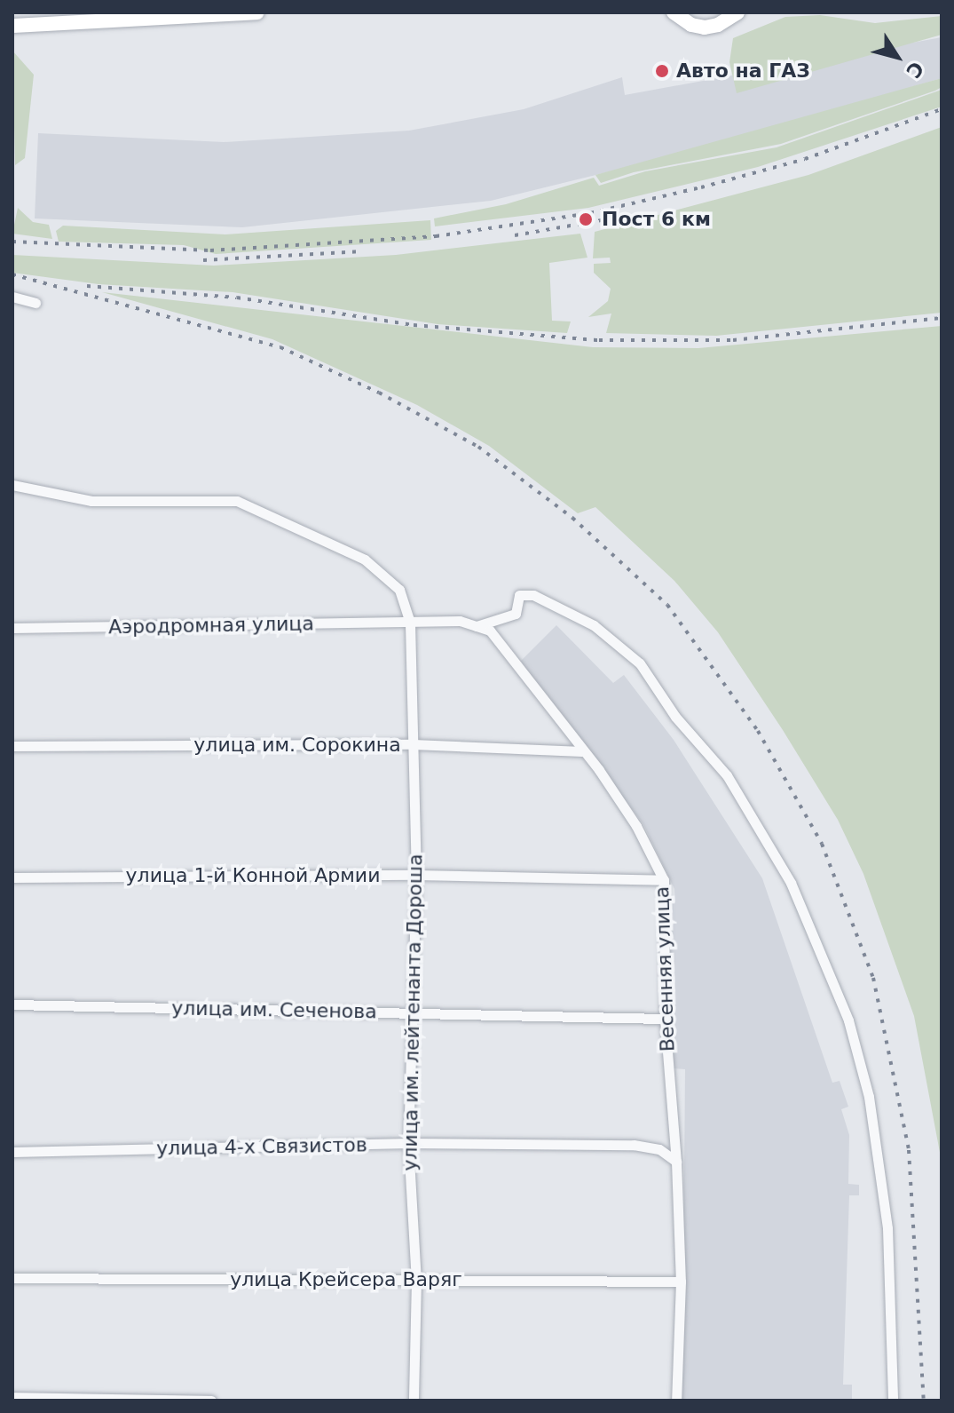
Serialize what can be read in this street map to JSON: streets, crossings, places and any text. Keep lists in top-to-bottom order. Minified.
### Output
{"streets":{"street":["Аэродромная улица","улица им. Сорокина","улица 1-й Конной Армии","Весенняя улица","улица им. Сеченова","улица им. лейтенанта Дороша","улица 4-х Связистов","улица Крейсера Варяг"]},"crossings":[["Аэродромная улица","улица им. лейтенанта Дороша"],["улица им. Сорокина","Весенняя улица"],["улица им. Сорокина","улица им. лейтенанта Дороша"],["улица 1-й Конной Армии","Весенняя улица"],["улица 1-й Конной Армии","улица им. лейтенанта Дороша"],["Весенняя улица","улица им. Сеченова"],["Весенняя улица","улица 4-х Связистов"],["Весенняя улица","улица Крейсера Варяг"],["улица им. Сеченова","улица им. лейтенанта Дороша"],["улица им. лейтенанта Дороша","улица 4-х Связистов"],["улица им. лейтенанта Дороша","улица Крейсера Варяг"]],"places":["Авто на ГАЗ","Пост 6 км"],"north":"bottom right"}
